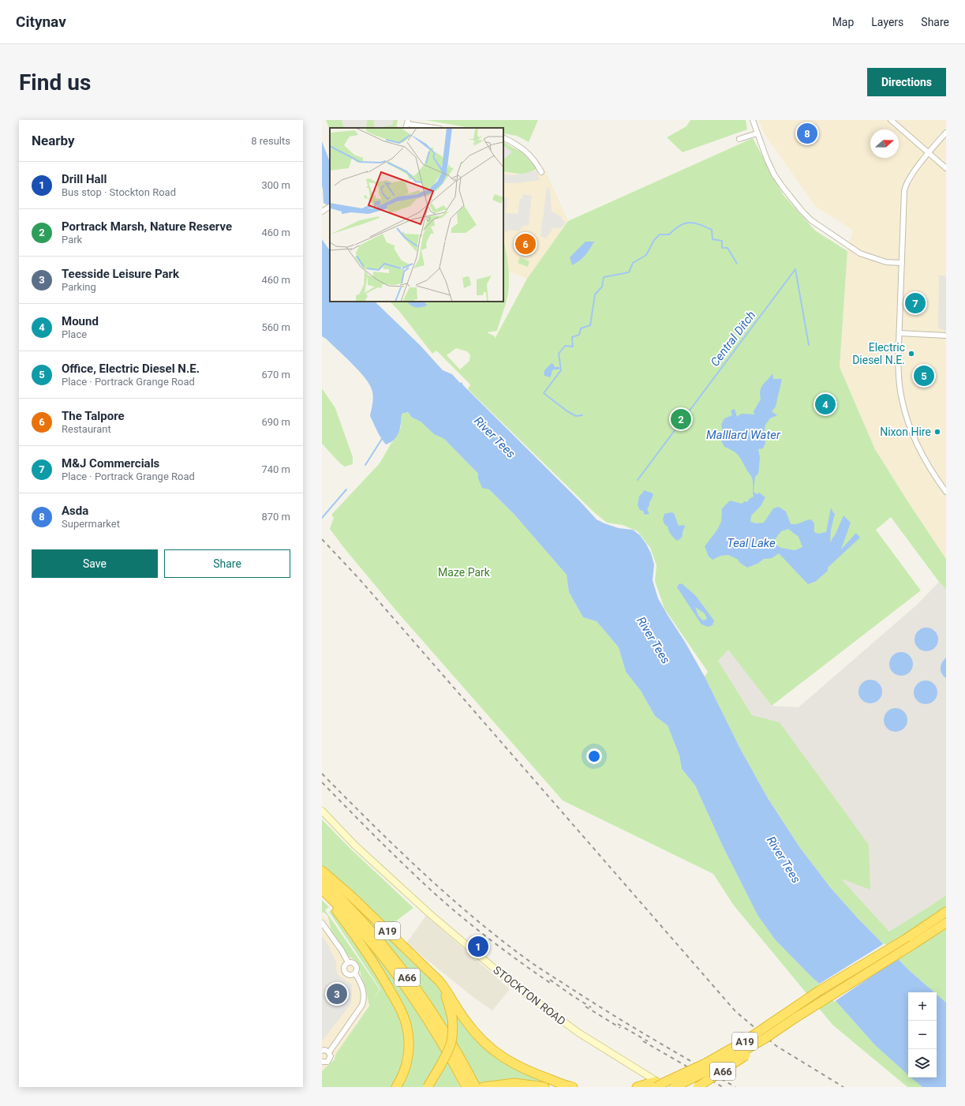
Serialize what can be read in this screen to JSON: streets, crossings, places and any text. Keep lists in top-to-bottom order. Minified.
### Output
{"streets":{"highway":["A19","A66"],"main road":["STOCKTON ROAD"]},"crossings":[["A19","A66"],["A19","STOCKTON ROAD"]],"water":["Central Ditch","Malllard Water","River Tees","Teal Lake"],"parks":["Maze Park"],"places":["Electric Diesel N.E.","Nixon Hire"],"north":"right","page":{"header":"Citynav","nav":["Map","Layers","Share"],"buttons":["Directions",["Save","Share"]],"title":"Find us","heading":["Nearby","8 results"],"pins":["8","6","7","5","4","2","1","3"],"list":[{"mark":"1","name":"Drill Hall","note":"Bus stop · Stockton Road","value":"300 m"},{"mark":"2","name":"Portrack Marsh, Nature Reserve","note":"Park","value":"460 m"},{"mark":"3","name":"Teesside Leisure Park","note":"Parking","value":"460 m"},{"mark":"4","name":"Mound","note":"Place","value":"560 m"},{"mark":"5","name":"Office, Electric Diesel N.E.","note":"Place · Portrack Grange Road","value":"670 m"},{"mark":"6","name":"The Talpore","note":"Restaurant","value":"690 m"},{"mark":"7","name":"M&J Commercials","note":"Place · Portrack Grange Road","value":"740 m"},{"mark":"8","name":"Asda","note":"Supermarket","value":"870 m"}],"map_buttons":["+","−"]}}
